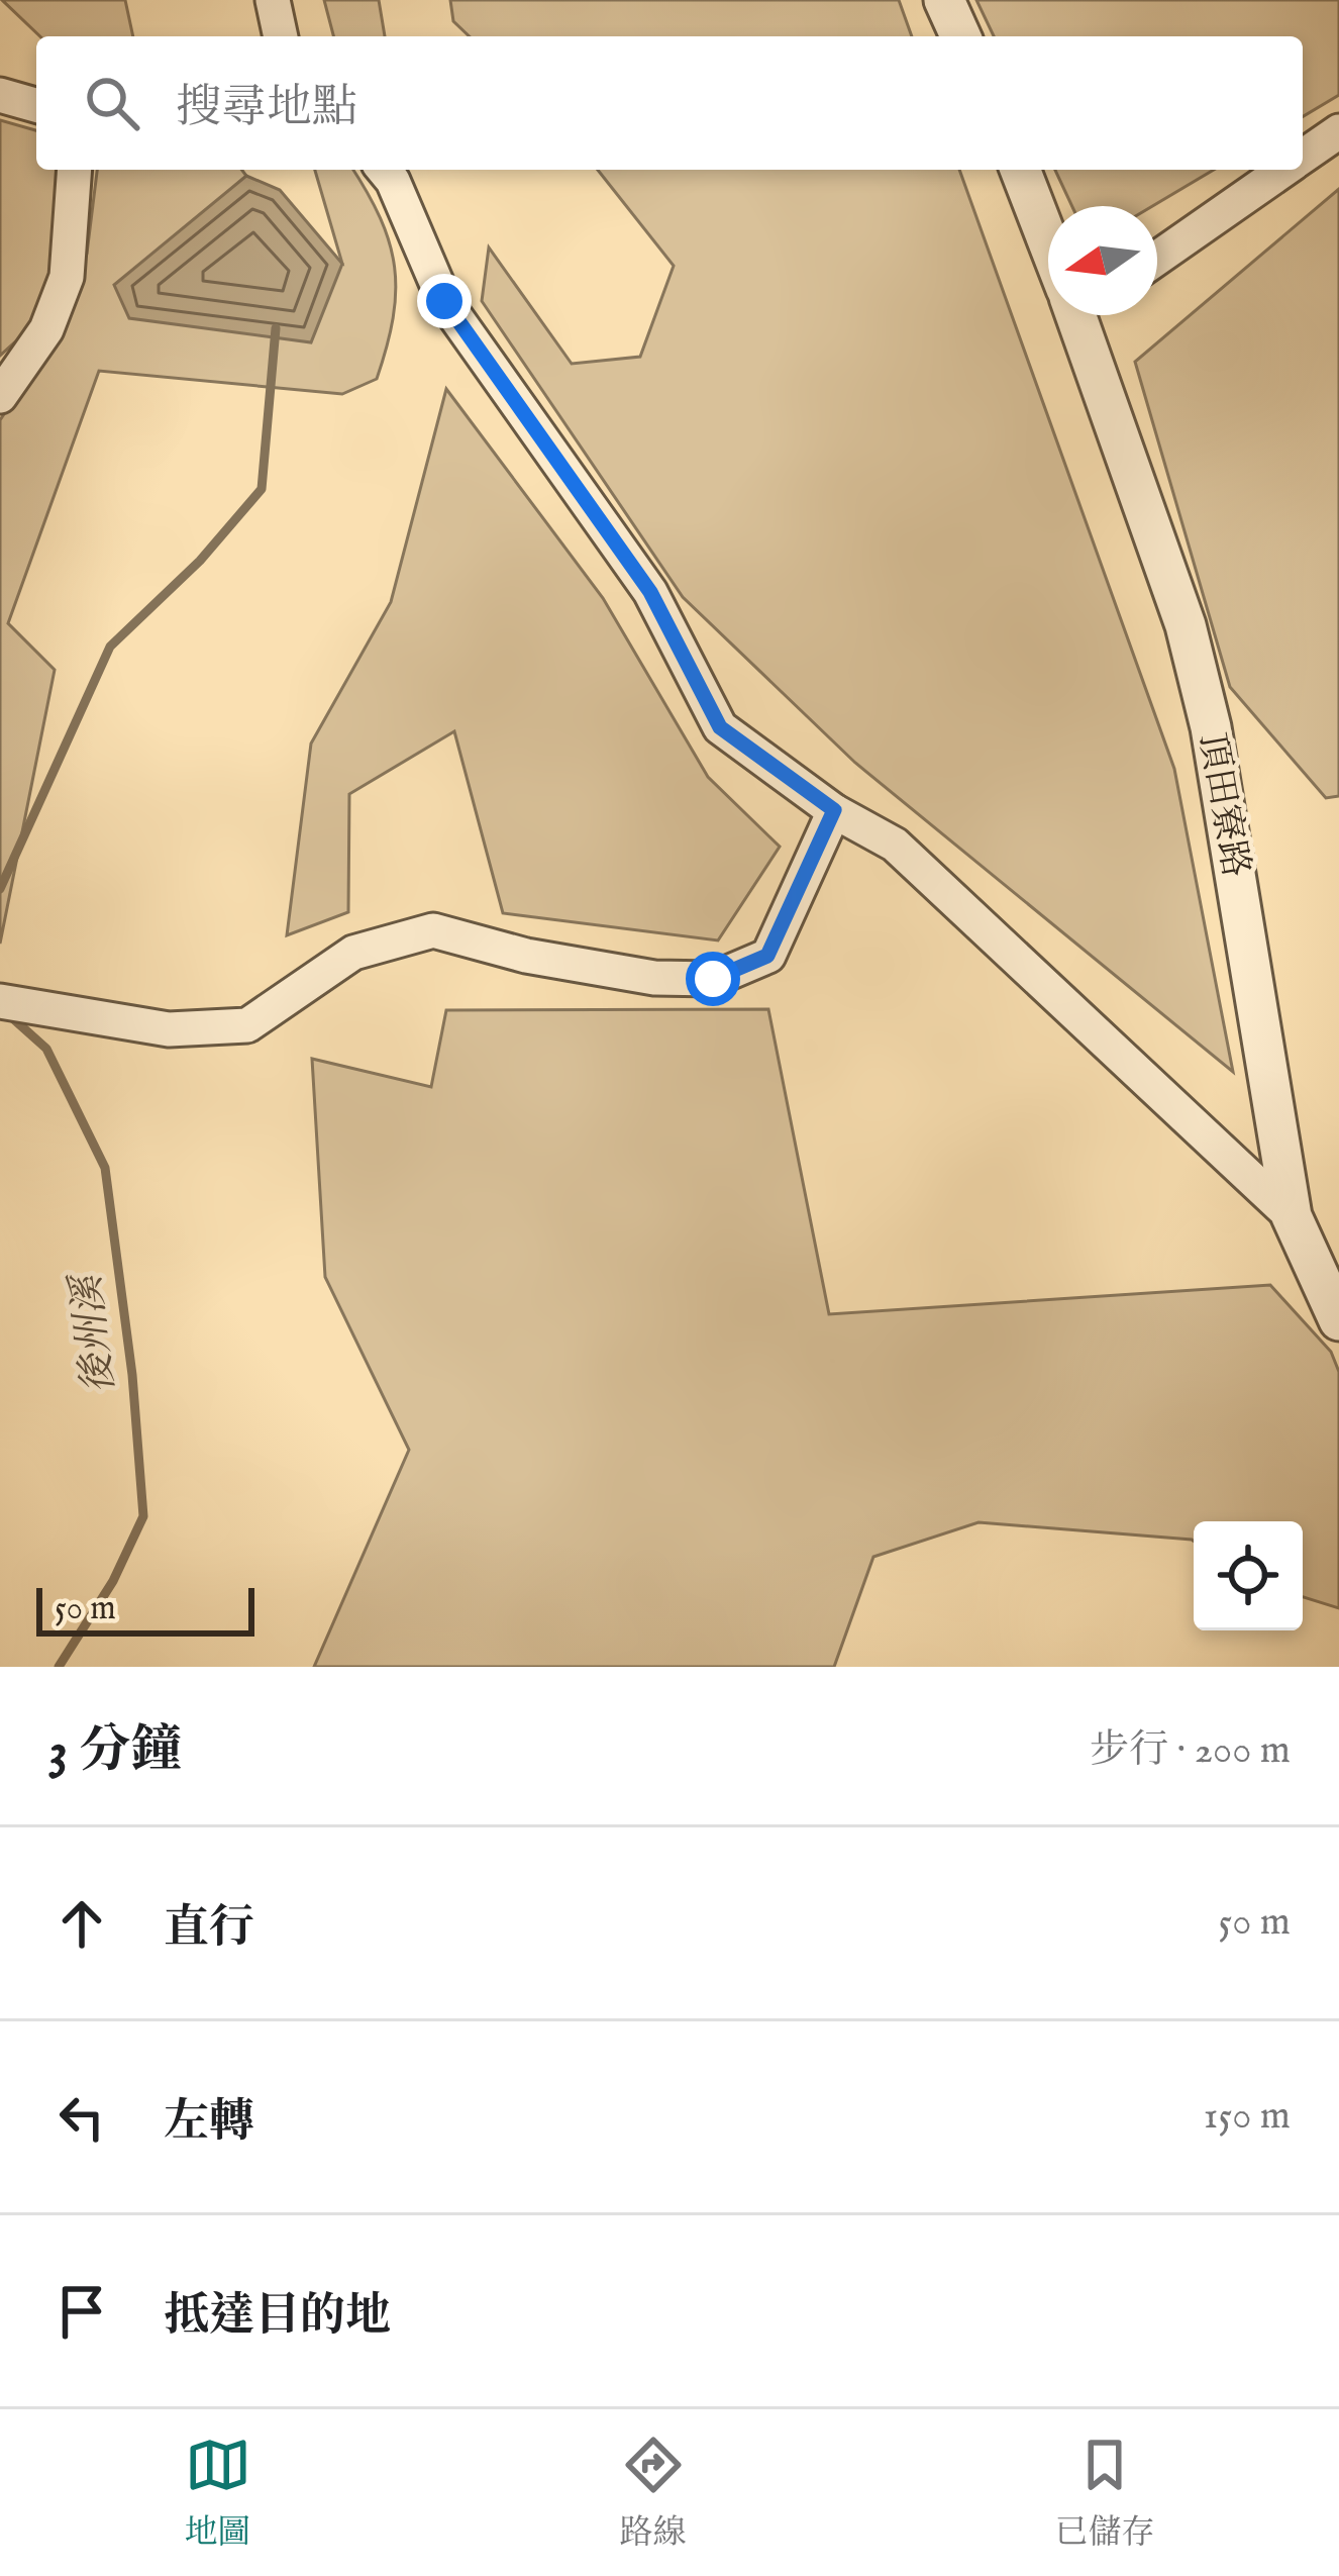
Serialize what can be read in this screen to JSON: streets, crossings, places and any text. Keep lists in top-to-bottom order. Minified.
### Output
{"streets":{"street":["頂田寮路"]},"water":["後州溪"],"scale_bar":"50 m","north":"left","page":{"search":"搜尋地點","scale":"50 m","heading":["3 分鐘","步行 · 200 m"],"list":[["直行","50 m"],["左轉","150 m"],"抵達目的地"],"nav":["地圖","路線","已儲存"]}}
